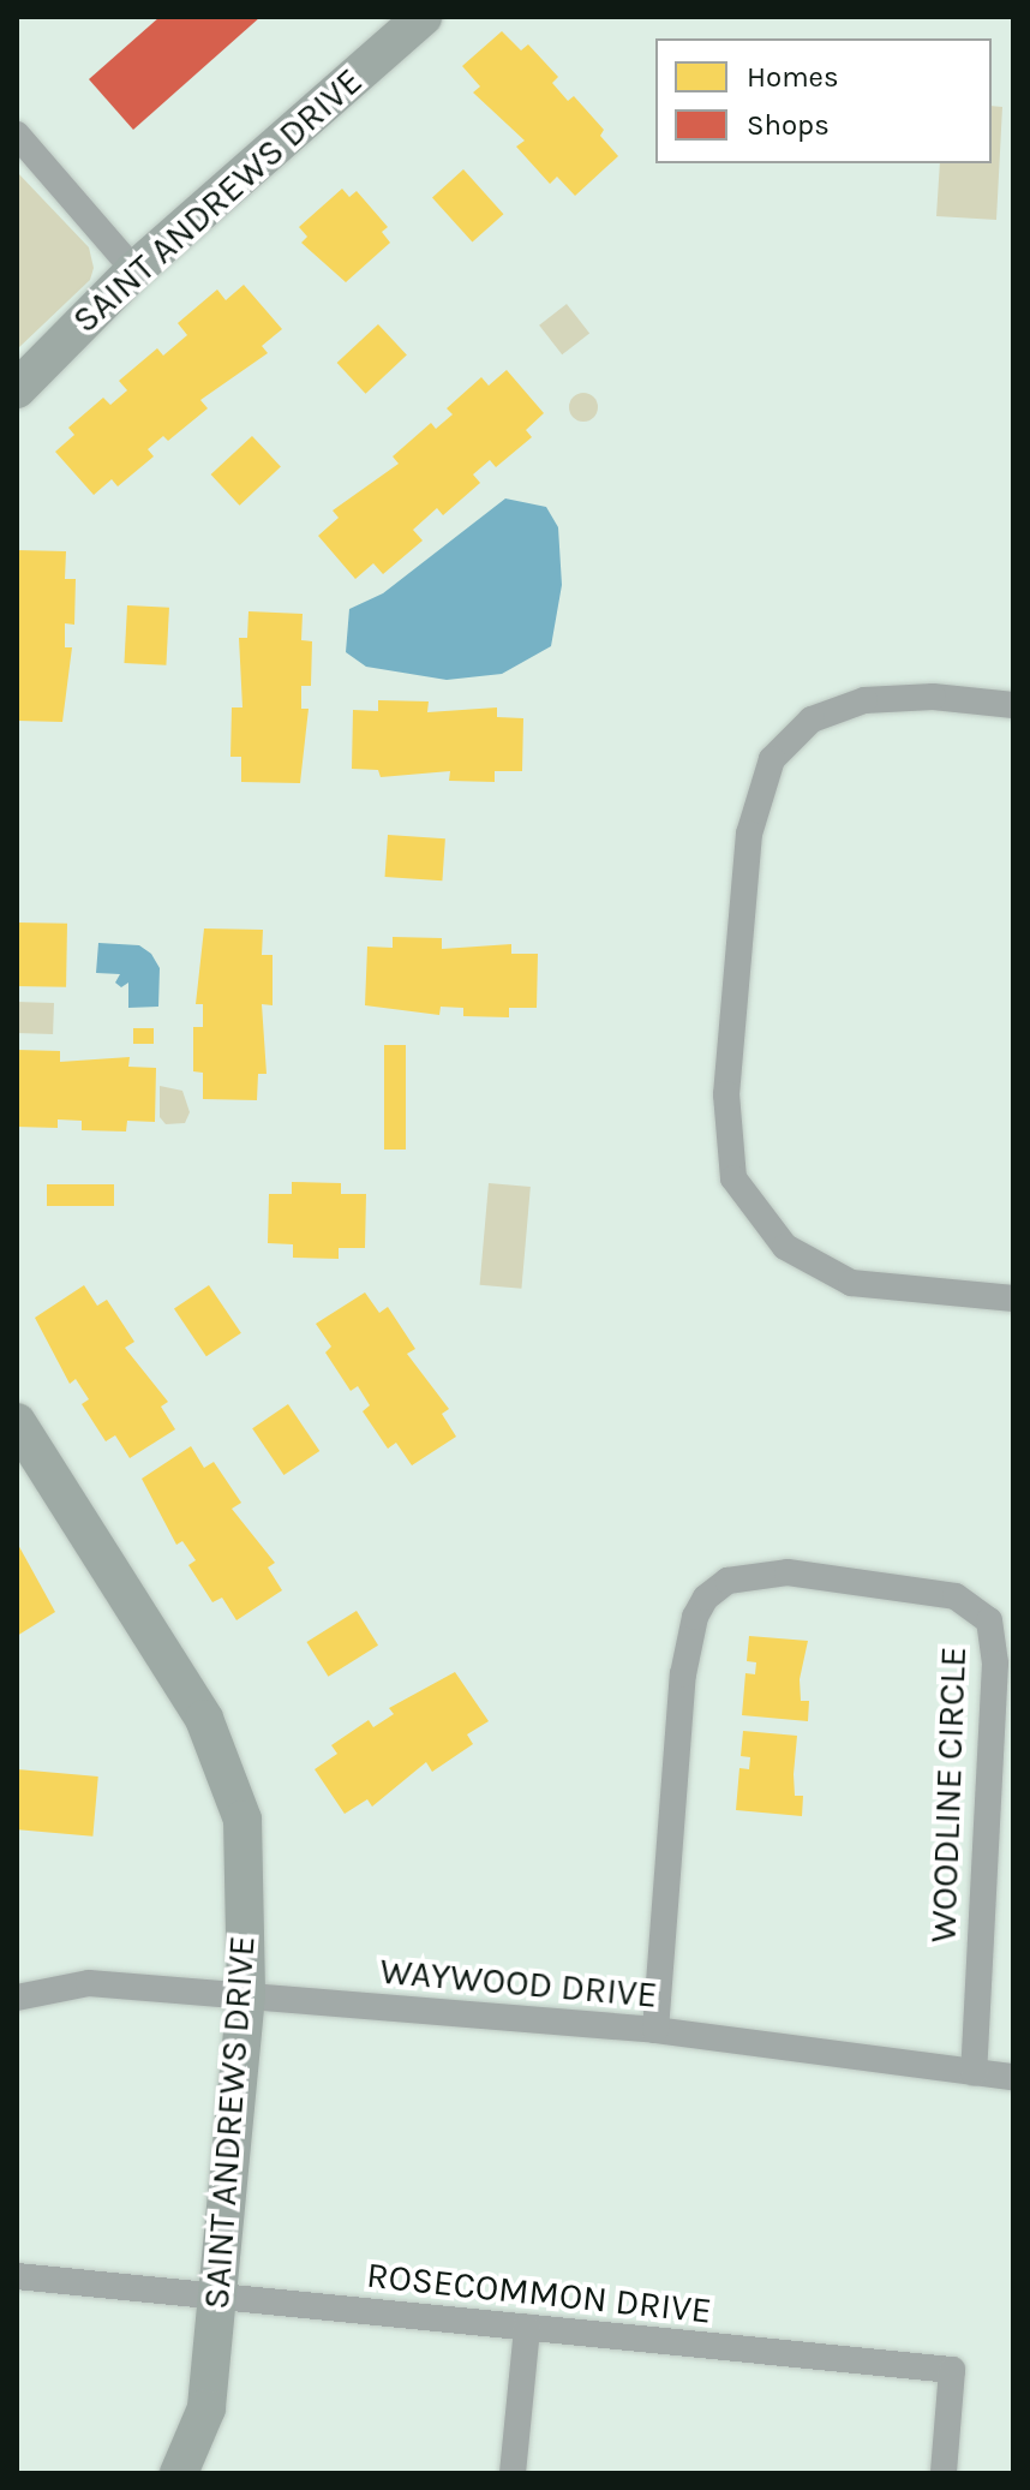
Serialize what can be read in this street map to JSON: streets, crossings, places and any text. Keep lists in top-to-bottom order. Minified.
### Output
{"streets":{"street":["SAINT ANDREWS DRIVE","WOODLINE CIRCLE","WAYWOOD DRIVE","ROSECOMMON DRIVE"]},"crossings":[["SAINT ANDREWS DRIVE","WAYWOOD DRIVE"],["SAINT ANDREWS DRIVE","ROSECOMMON DRIVE"],["WOODLINE CIRCLE","WAYWOOD DRIVE"]],"legend":["Homes","Shops"]}
